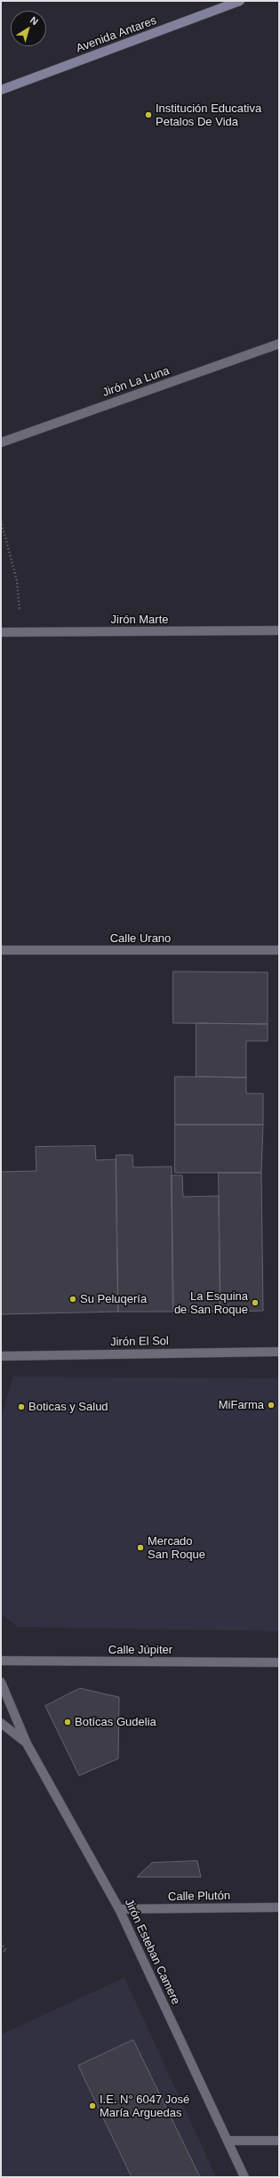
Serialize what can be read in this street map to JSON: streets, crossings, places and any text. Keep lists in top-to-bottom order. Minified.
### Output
{"streets":{"street":["Avenida Antares","Jirón La Luna","Jirón Marte","Calle Urano","Jirón El Sol","Calle Júpiter","Calle Plutón","Jirón Esteban Camere"]},"crossings":[["Calle Plutón","Jirón Esteban Camere"]],"places":["Institución Educativa Petalos De Vida","Su Peluqería","La Esquina de San Roque","MiFarma","Boticas y Salud","Mercado San Roque","Botícas Gudelia","I.E. N° 6047 José María Arguedas"],"north":"top right"}
